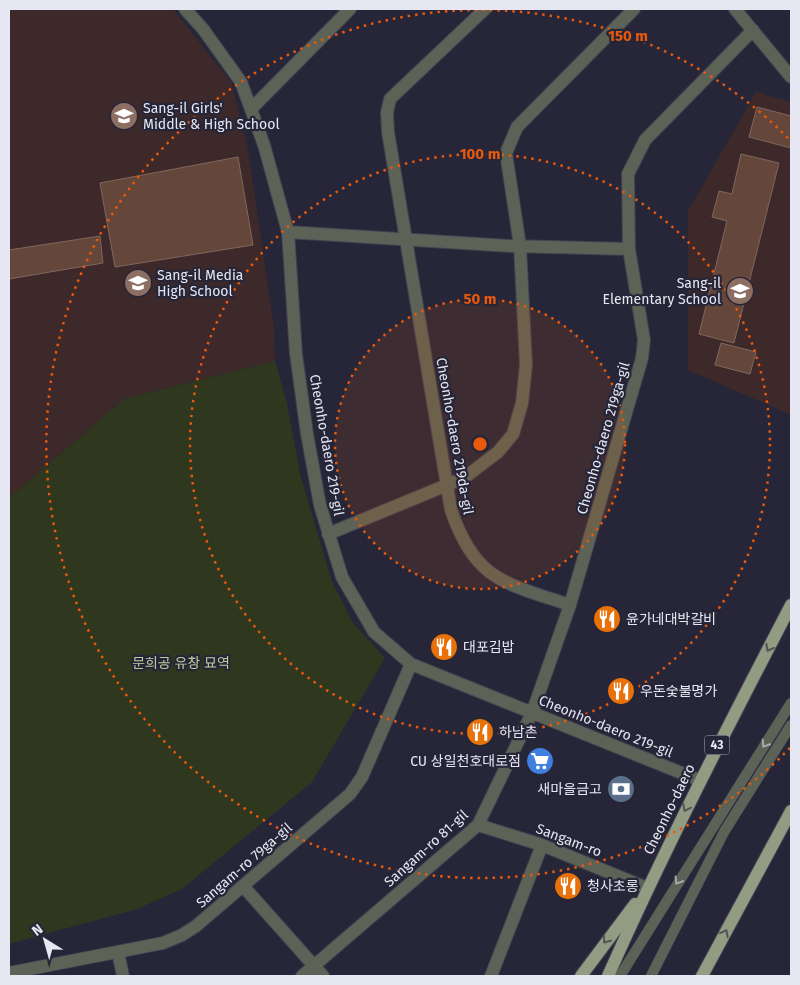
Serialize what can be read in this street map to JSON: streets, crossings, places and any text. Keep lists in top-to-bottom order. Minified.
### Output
{"streets":{"main road":["43","Cheonho-daero"],"street":["Cheonho-daero 219da-gil","Cheonho-daero 219ga-gil","Cheonho-daero 219-gil","Sangam-ro","Sangam-ro 81-gil","Sangam-ro 79ga-gil"]},"crossings":[["Cheonho-daero 219da-gil","Cheonho-daero 219ga-gil"],["Cheonho-daero 219ga-gil","Cheonho-daero 219-gil"],["Cheonho-daero 219ga-gil","Sangam-ro 81-gil"],["Cheonho-daero 219-gil","Cheonho-daero"],["Cheonho-daero 219-gil","Sangam-ro 81-gil"],["Cheonho-daero 219-gil","Sangam-ro 79ga-gil"],["Cheonho-daero","Sangam-ro"],["Sangam-ro","Sangam-ro 81-gil"]],"parks":["문희공 유창 묘역"],"places":{"school or university":["Sang-il Girls' Middle & High School","Sang-il Media High School","Sang-il Elementary School"],"restaurant":["윤가네대박갈비","대포김밥","우돈숯불명가","하남촌","청사초롱"],"supermarket":["CU 상일천호대로점"],"bank":["새마을금고"]},"north":"top left","rings":["150 m","100 m","50 m"]}
